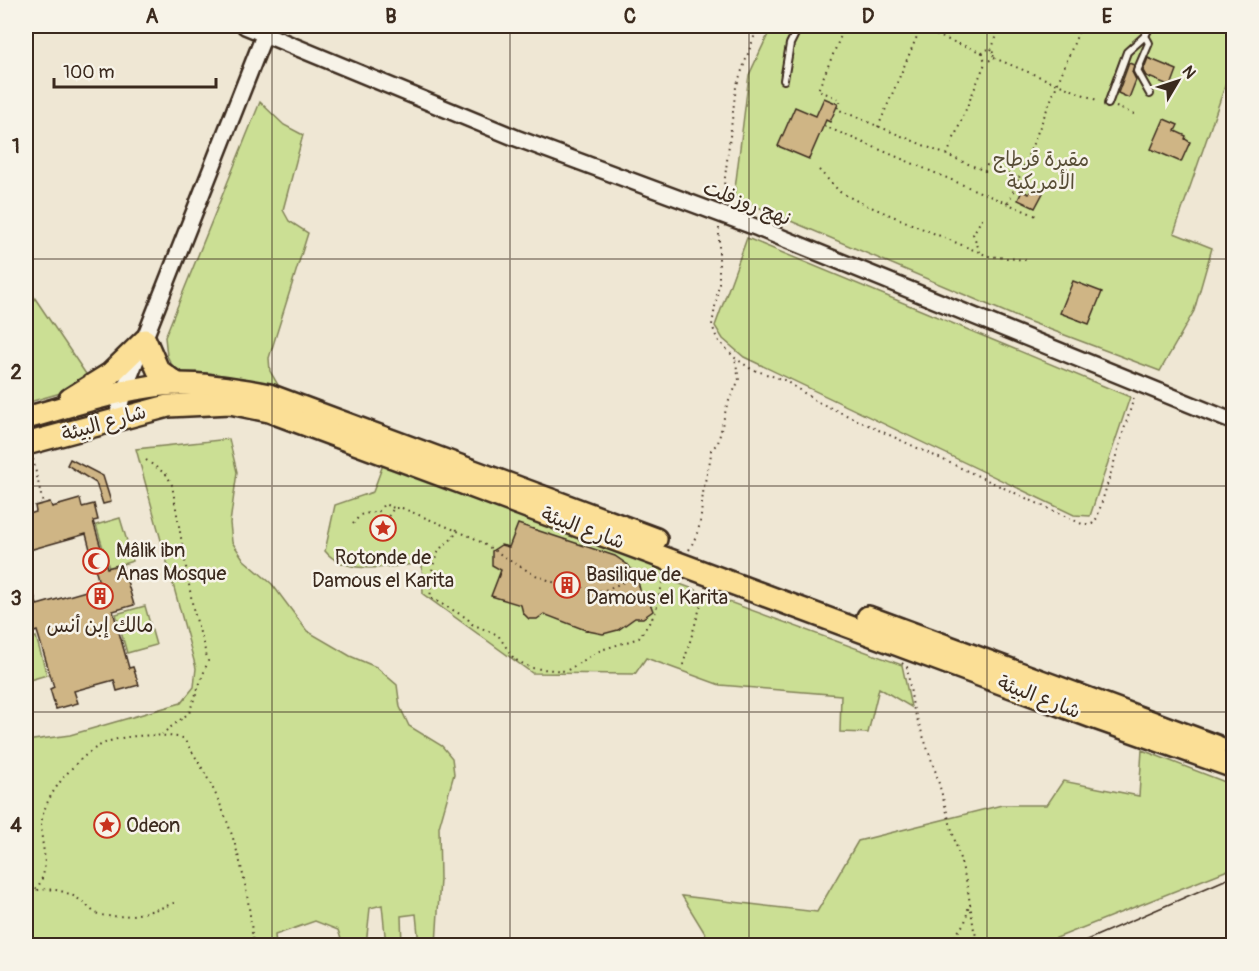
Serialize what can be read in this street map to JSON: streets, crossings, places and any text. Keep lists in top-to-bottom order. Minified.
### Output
{"streets":{"highway":["شارع البيئة"],"street":["نهج روزفلت"]},"parks":["مقبرة قرطاج الأمريكية"],"places":{"place":["Rotonde de Damous el Karita","Odeon"],"mosque":["Mâlik ibn Anas Mosque"],"building":["Basilique de Damous el Karita","مالك إبن أنس"]},"scale_bar":"100 m","north":"top right","grid":{"columns":["A","B","C","D","E"],"rows":["1","2","3","4"]}}
